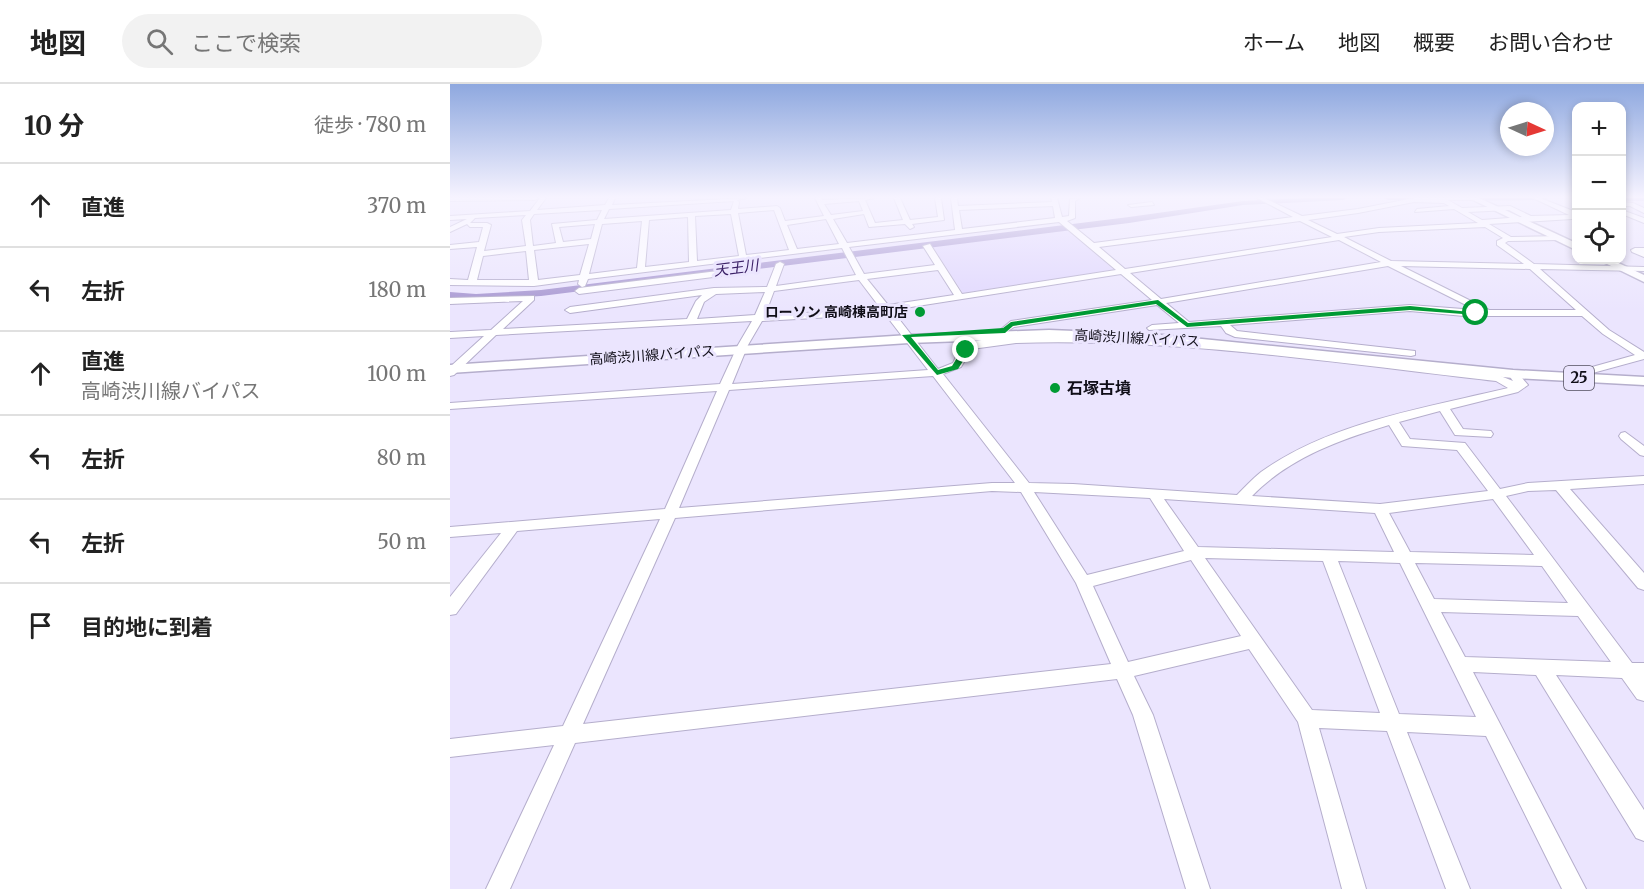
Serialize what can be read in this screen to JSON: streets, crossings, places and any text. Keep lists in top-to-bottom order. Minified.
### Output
{"streets":{"main road":["高崎渋川線バイパス","25"]},"water":["天王川"],"places":["ローソン 高崎棟高町店","石塚古墳"],"north":"right","page":{"header":"地図","search":"ここで検索","nav":["ホーム","地図","概要","お問い合わせ"],"heading":["10 分","徒歩 · 780 m"],"map_buttons":["+","−"],"list":[["直進","370 m"],["左折","180 m"],["直進","高崎渋川線バイパス","100 m"],["左折","80 m"],["左折","50 m"],"目的地に到着"]}}
